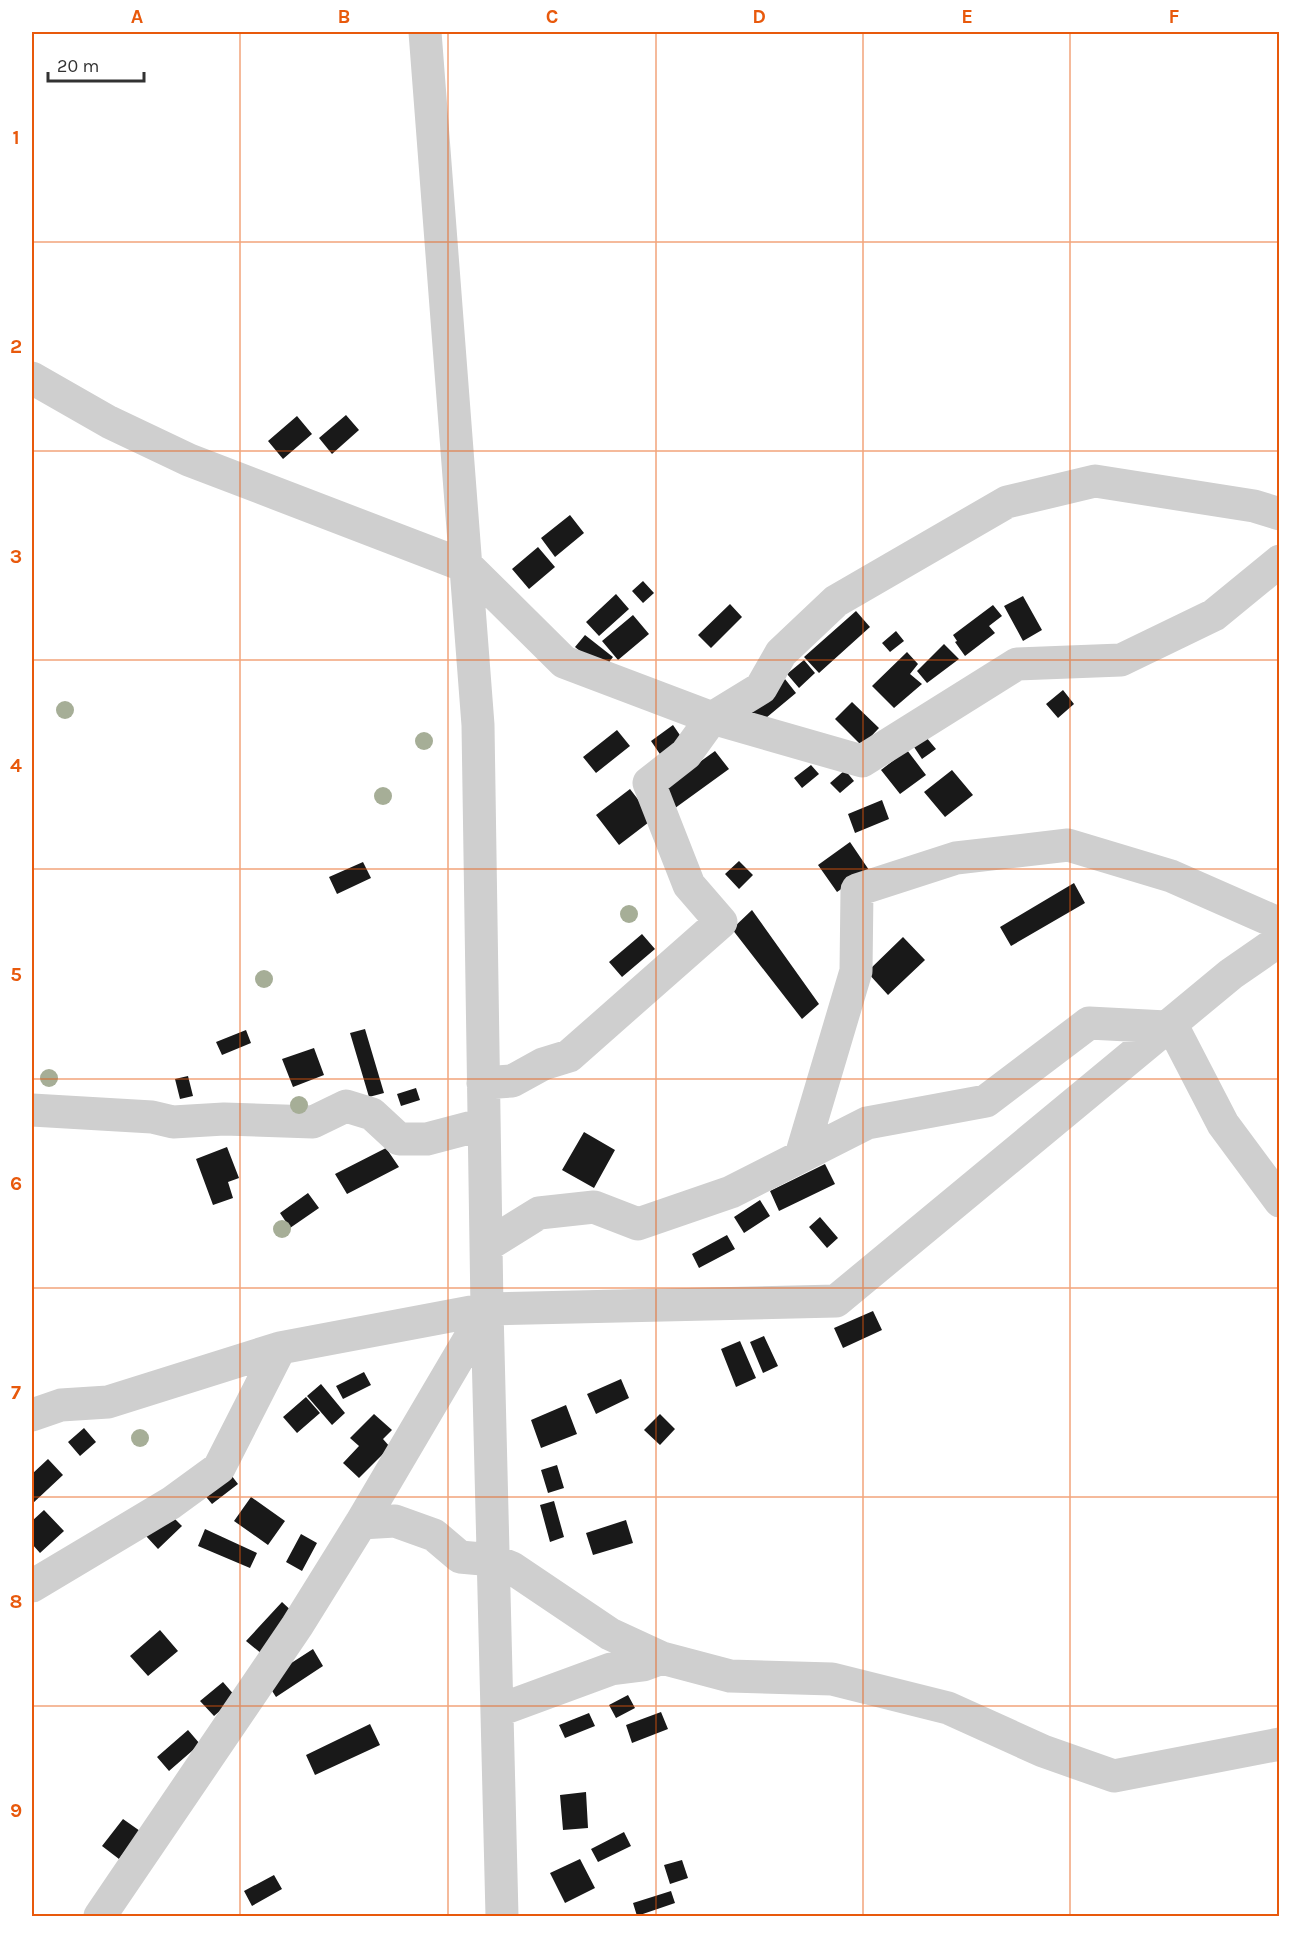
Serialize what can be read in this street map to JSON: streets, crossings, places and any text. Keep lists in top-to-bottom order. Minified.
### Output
{"scale_bar":"20 m","grid":{"columns":["A","B","C","D","E","F"],"rows":["1","2","3","4","5","6","7","8","9"]}}
